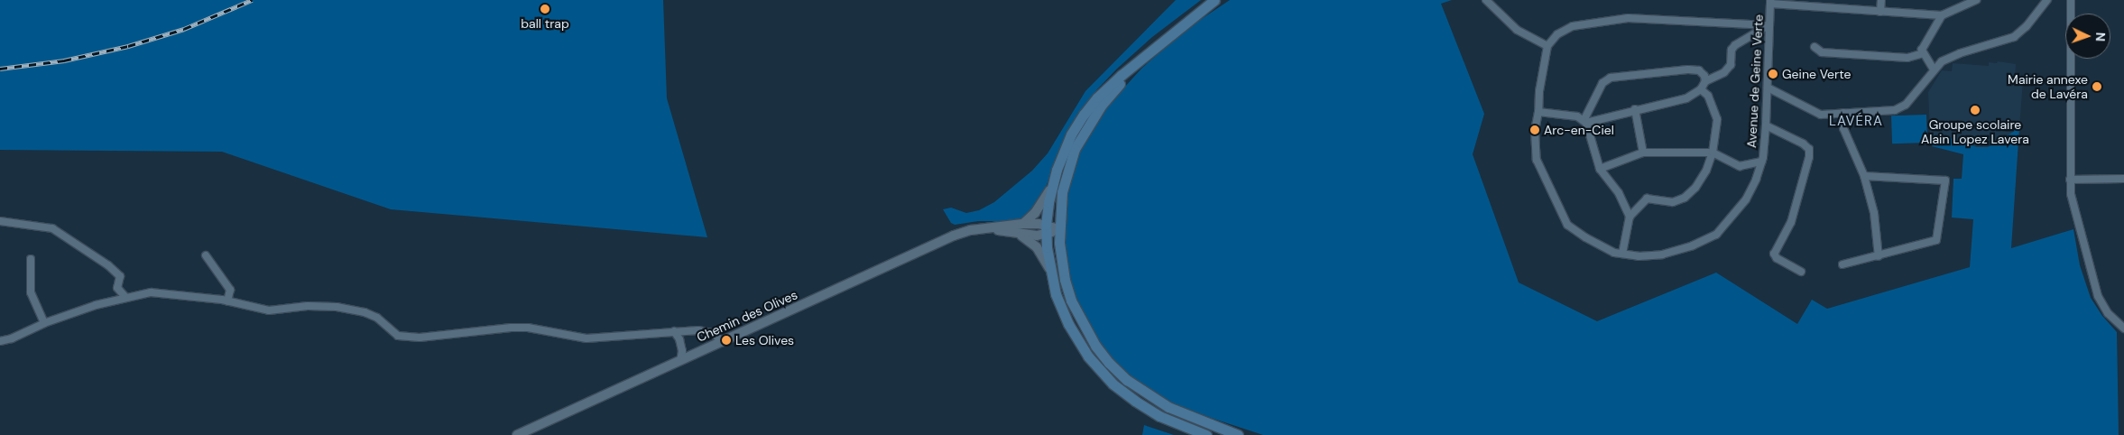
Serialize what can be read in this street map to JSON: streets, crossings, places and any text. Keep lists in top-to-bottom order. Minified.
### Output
{"streets":{"street":["Avenue de Geine Verte","Chemin des Olives"]},"districts":["LAVÉRA"],"places":["ball trap","Geine Verte","Mairie annexe de Lavéra","Groupe scolaire Alain Lopez Lavera","Arc-en-Ciel","Les Olives"],"north":"right"}
